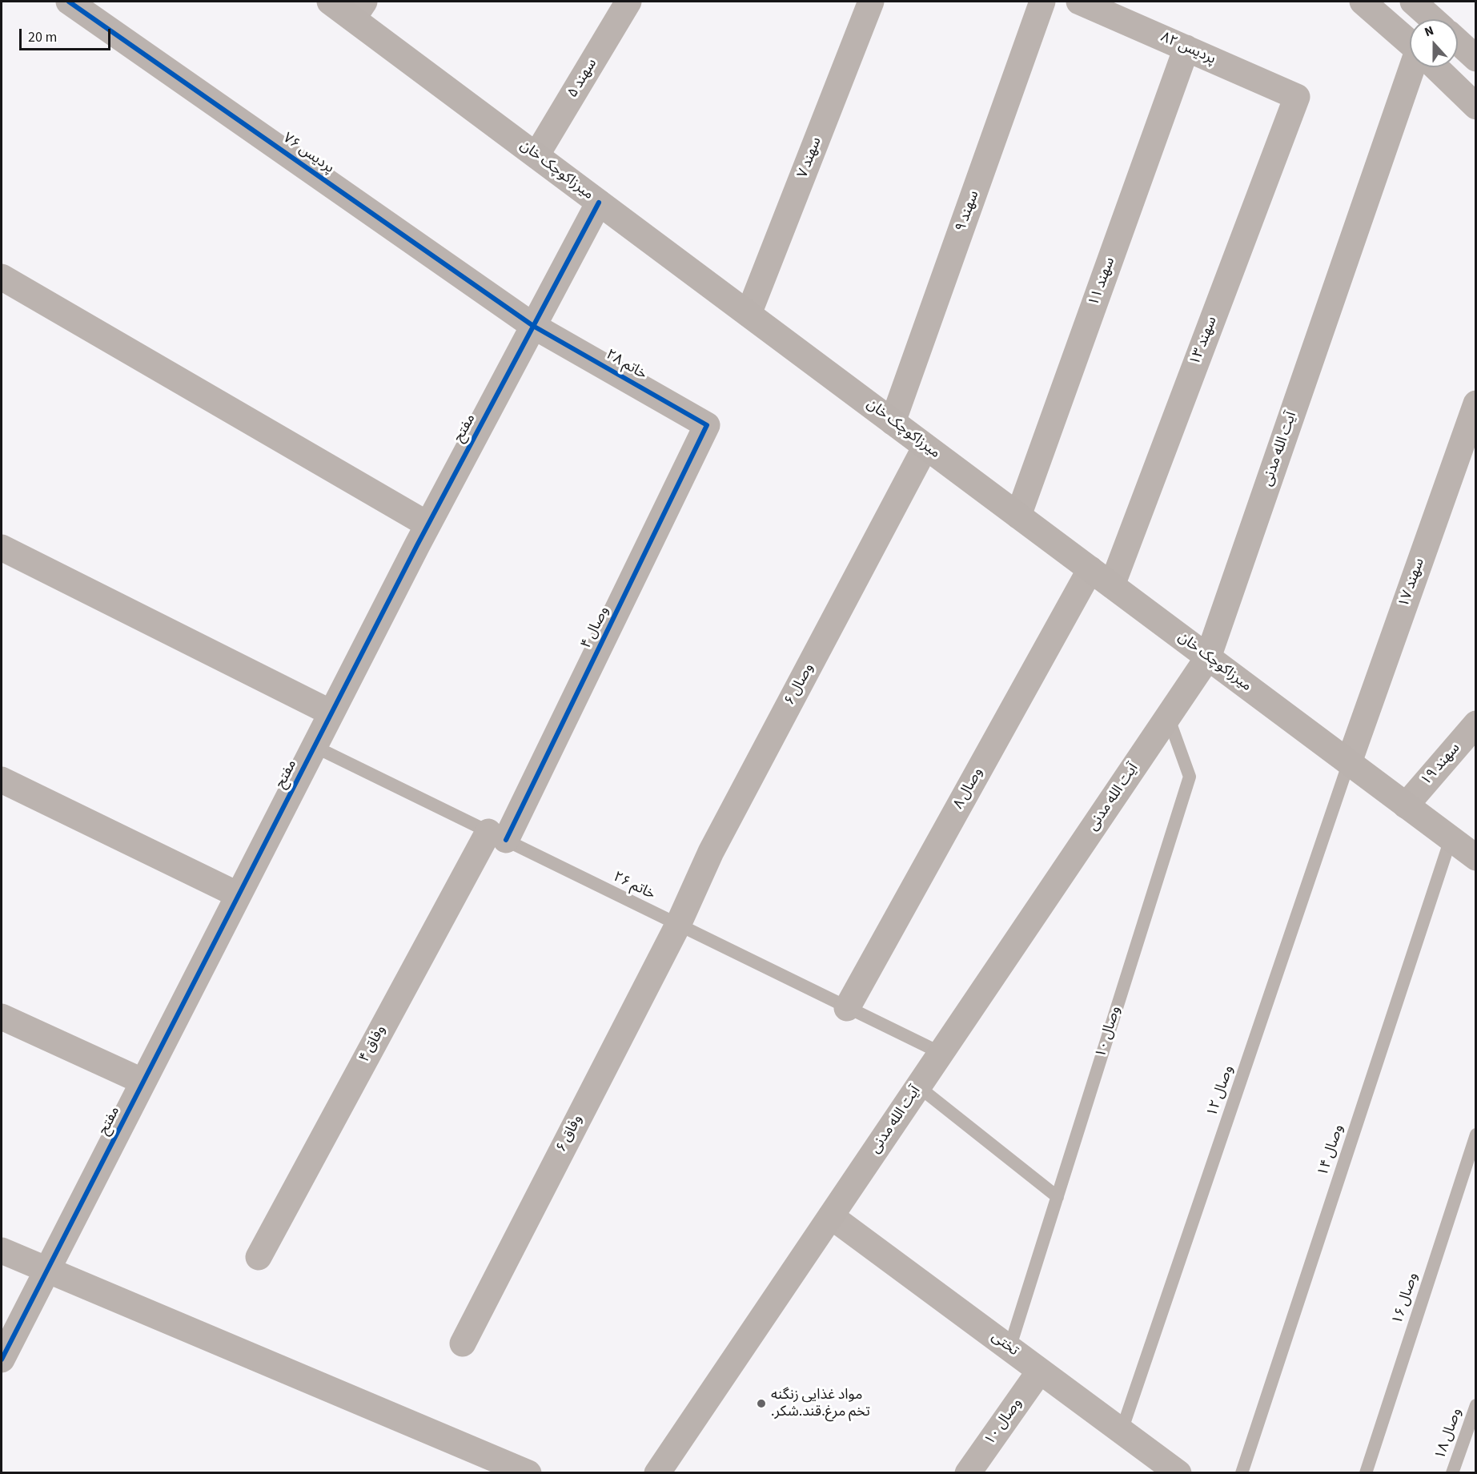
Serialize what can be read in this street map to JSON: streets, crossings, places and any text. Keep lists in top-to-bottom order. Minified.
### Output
{"streets":{"main road":["میرزاکوچک خان","آیت الله مدنی"],"street":["پردیس ۸۲","سهند ۵","پردیس ۷۶","سهند ۷","سهند ۹","سهند ۱۱","سهند ۱۳","خاتم ۲۸","مفتح","سهند ۱۷","وصال ۴","وصال ۶","سهند ۱۹","وصال ۸","وصال ۱۰","وفاق ۴","وفاق ۶","تختی"],"lane":["خاتم ۲۶","وصال ۱۲","وصال ۱۴","وصال ۱۶","وصال ۱۸"]},"crossings":[["پردیس ۸۲","سهند ۱۱"],["پردیس ۸۲","سهند ۱۳"],["سهند ۵","میرزاکوچک خان"],["پردیس ۷۶","خاتم ۲۸"],["پردیس ۷۶","مفتح"],["سهند ۷","میرزاکوچک خان"],["میرزاکوچک خان","سهند ۹"],["میرزاکوچک خان","سهند ۱۱"],["میرزاکوچک خان","سهند ۱۳"],["میرزاکوچک خان","مفتح"],["میرزاکوچک خان","آیت الله مدنی"],["میرزاکوچک خان","سهند ۱۷"],["میرزاکوچک خان","وصال ۶"],["میرزاکوچک خان","سهند ۱۹"],["میرزاکوچک خان","وصال ۸"],["میرزاکوچک خان","وصال ۱۲"],["میرزاکوچک خان","وصال ۱۴"],["خاتم ۲۸","مفتح"],["خاتم ۲۸","وصال ۴"],["مفتح","خاتم ۲۶"],["آیت الله مدنی","خاتم ۲۶"],["آیت الله مدنی","وصال ۱۰"],["آیت الله مدنی","تختی"],["سهند ۱۷","وصال ۱۲"],["وصال ۴","خاتم ۲۶"],["وصال ۴","وفاق ۴"],["وصال ۶","خاتم ۲۶"],["وصال ۶","وفاق ۶"],["وصال ۸","خاتم ۲۶"],["خاتم ۲۶","وفاق ۴"],["خاتم ۲۶","وفاق ۶"],["وصال ۱۰","تختی"],["وصال ۱۲","تختی"]],"places":["مواد غذایی زنگنه .تخم مرغ.قند.شکر"],"scale_bar":"20 m","north":"top"}
